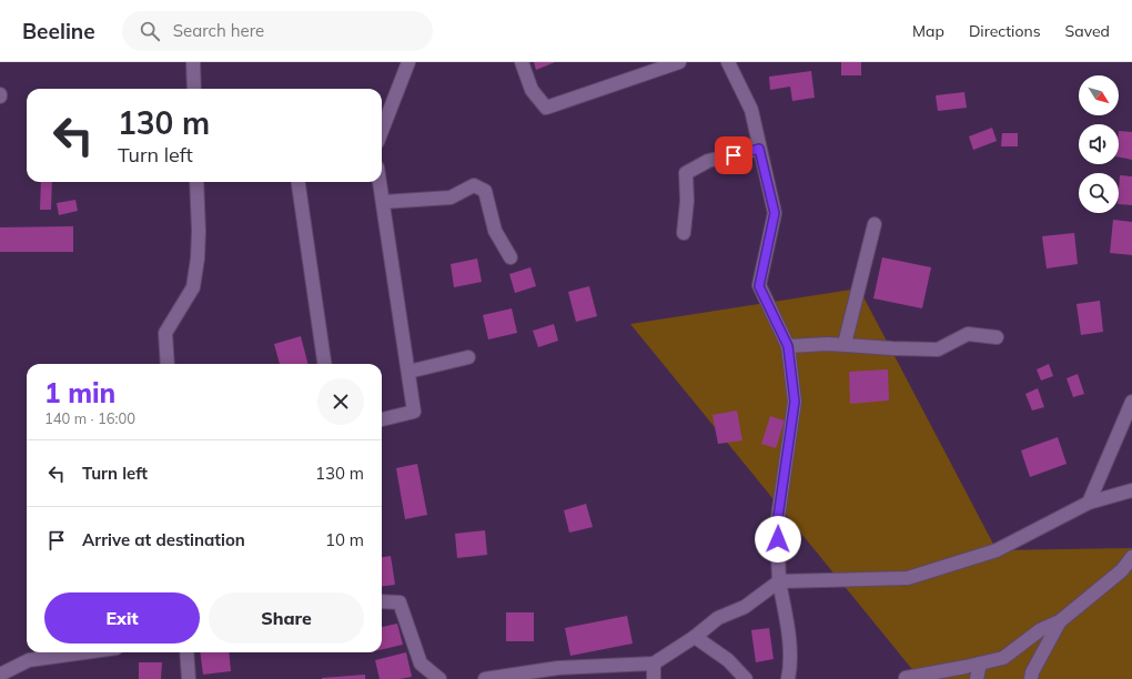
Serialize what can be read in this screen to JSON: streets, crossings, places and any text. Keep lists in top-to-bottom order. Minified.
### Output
{"north":"bottom right","page":{"header":"Beeline","search":"Search here","nav":["Map","Directions","Saved"],"turn":["130 m","Turn left"],"heading":["1 min","140 m · 16:00"],"list":[{"name":"Turn left","value":"130 m"},{"name":"Arrive at destination","value":"10 m"}],"buttons":["Exit","Share"]}}
